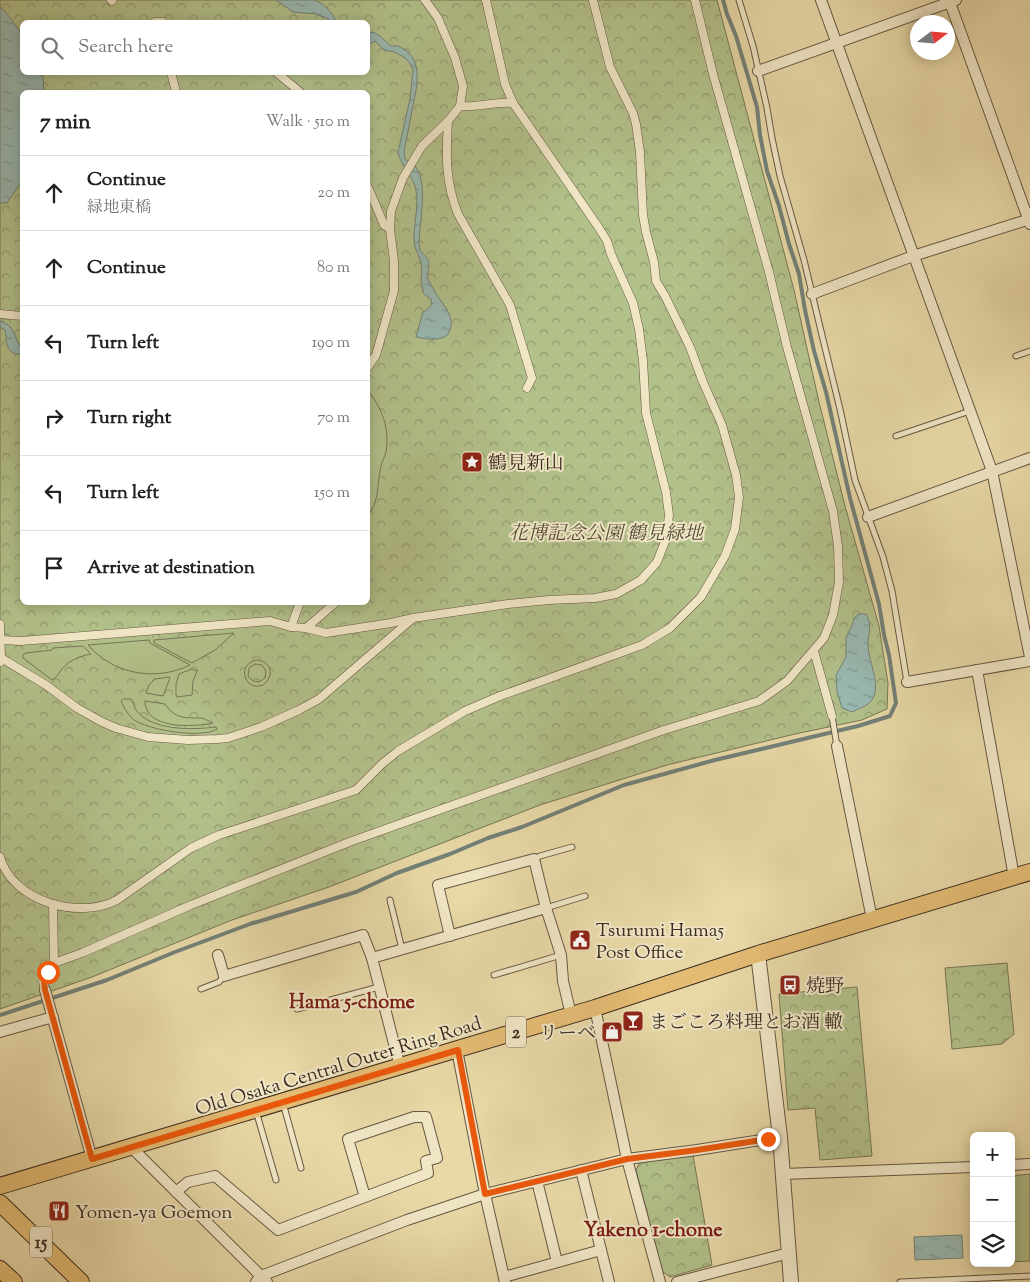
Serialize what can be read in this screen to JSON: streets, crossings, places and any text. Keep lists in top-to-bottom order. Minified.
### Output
{"streets":{"main road":["2","Old Osaka Central Outer Ring Road","15"]},"districts":["Hama 5-chome","Yakeno 1-chome"],"parks":["花博記念公園 鶴見緑地"],"places":{"place":["鶴見新山"],"public building":["Tsurumi Hama5 Post Office"],"bus stop":["焼野"],"bar":["まごころ料理とお酒 轍"],"shop":["リーベ"],"restaurant":["Yomen-ya Goemon"]},"north":"right","page":{"search":"Search here","heading":["7 min","Walk · 510 m"],"list":[["Continue","緑地東橋","20 m"],["Continue","80 m"],["Turn left","190 m"],["Turn right","70 m"],["Turn left","150 m"],"Arrive at destination"],"map_buttons":["+","−"]}}
